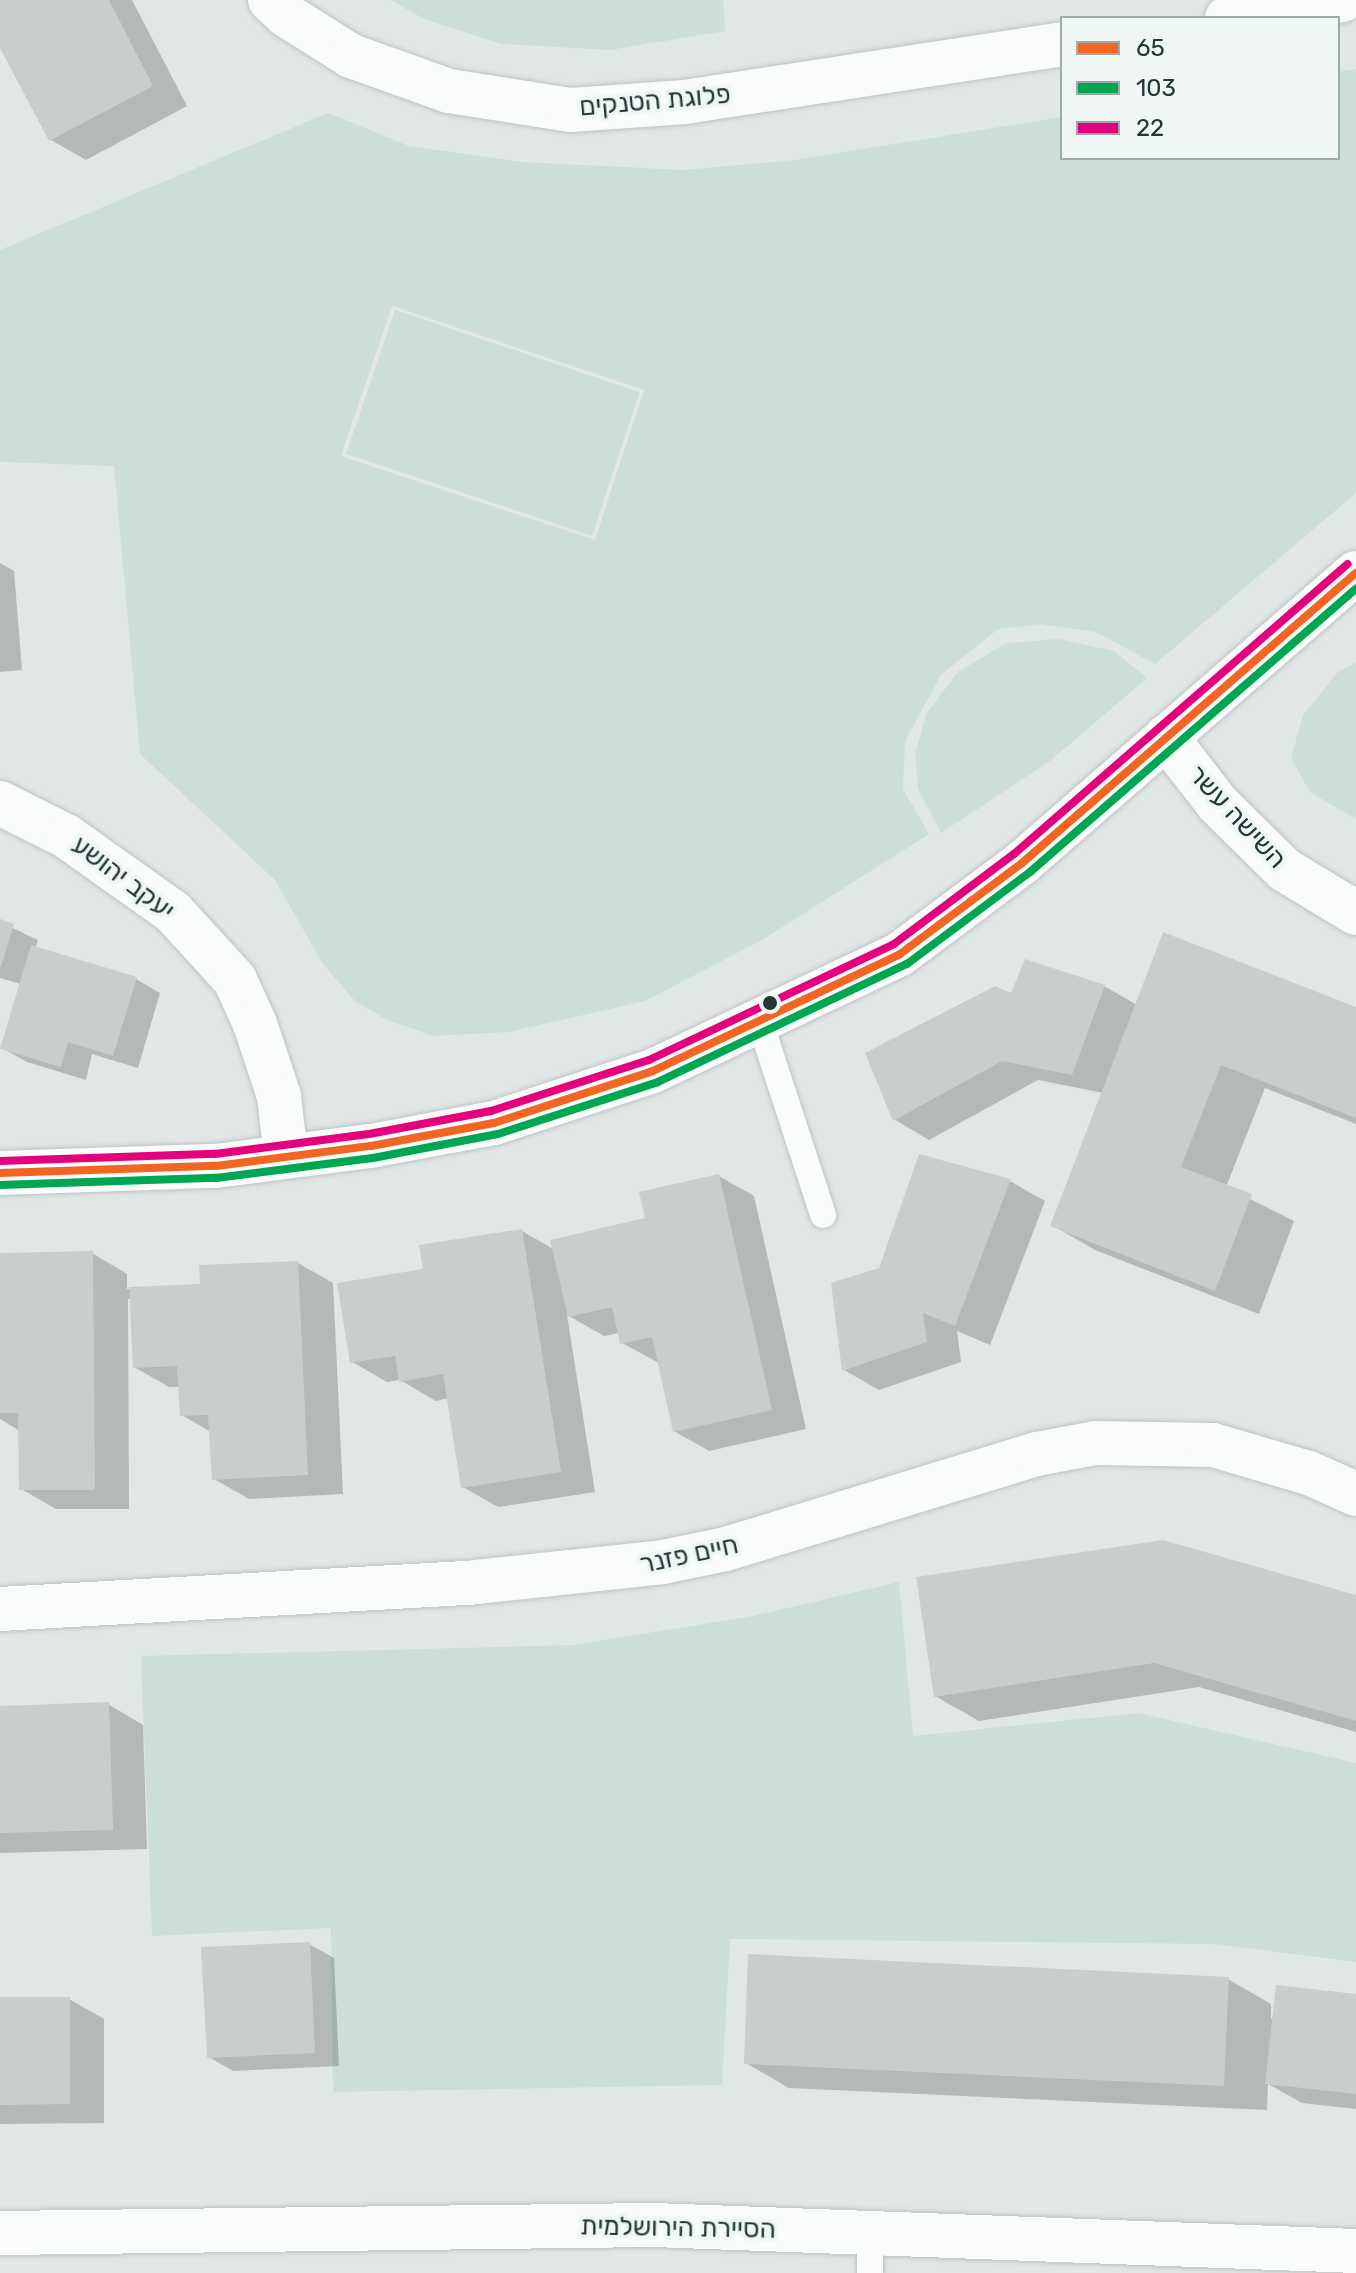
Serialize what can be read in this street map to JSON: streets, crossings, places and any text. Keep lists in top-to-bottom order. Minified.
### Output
{"streets":{"street":["פלוגת הטנקים","השישה עשר","יעקב יהושע","חיים פזנר","הסיירת הירושלמית"]},"lines":["transit line 22","transit line 65","transit line 103"],"legend":["65","103","22"]}
